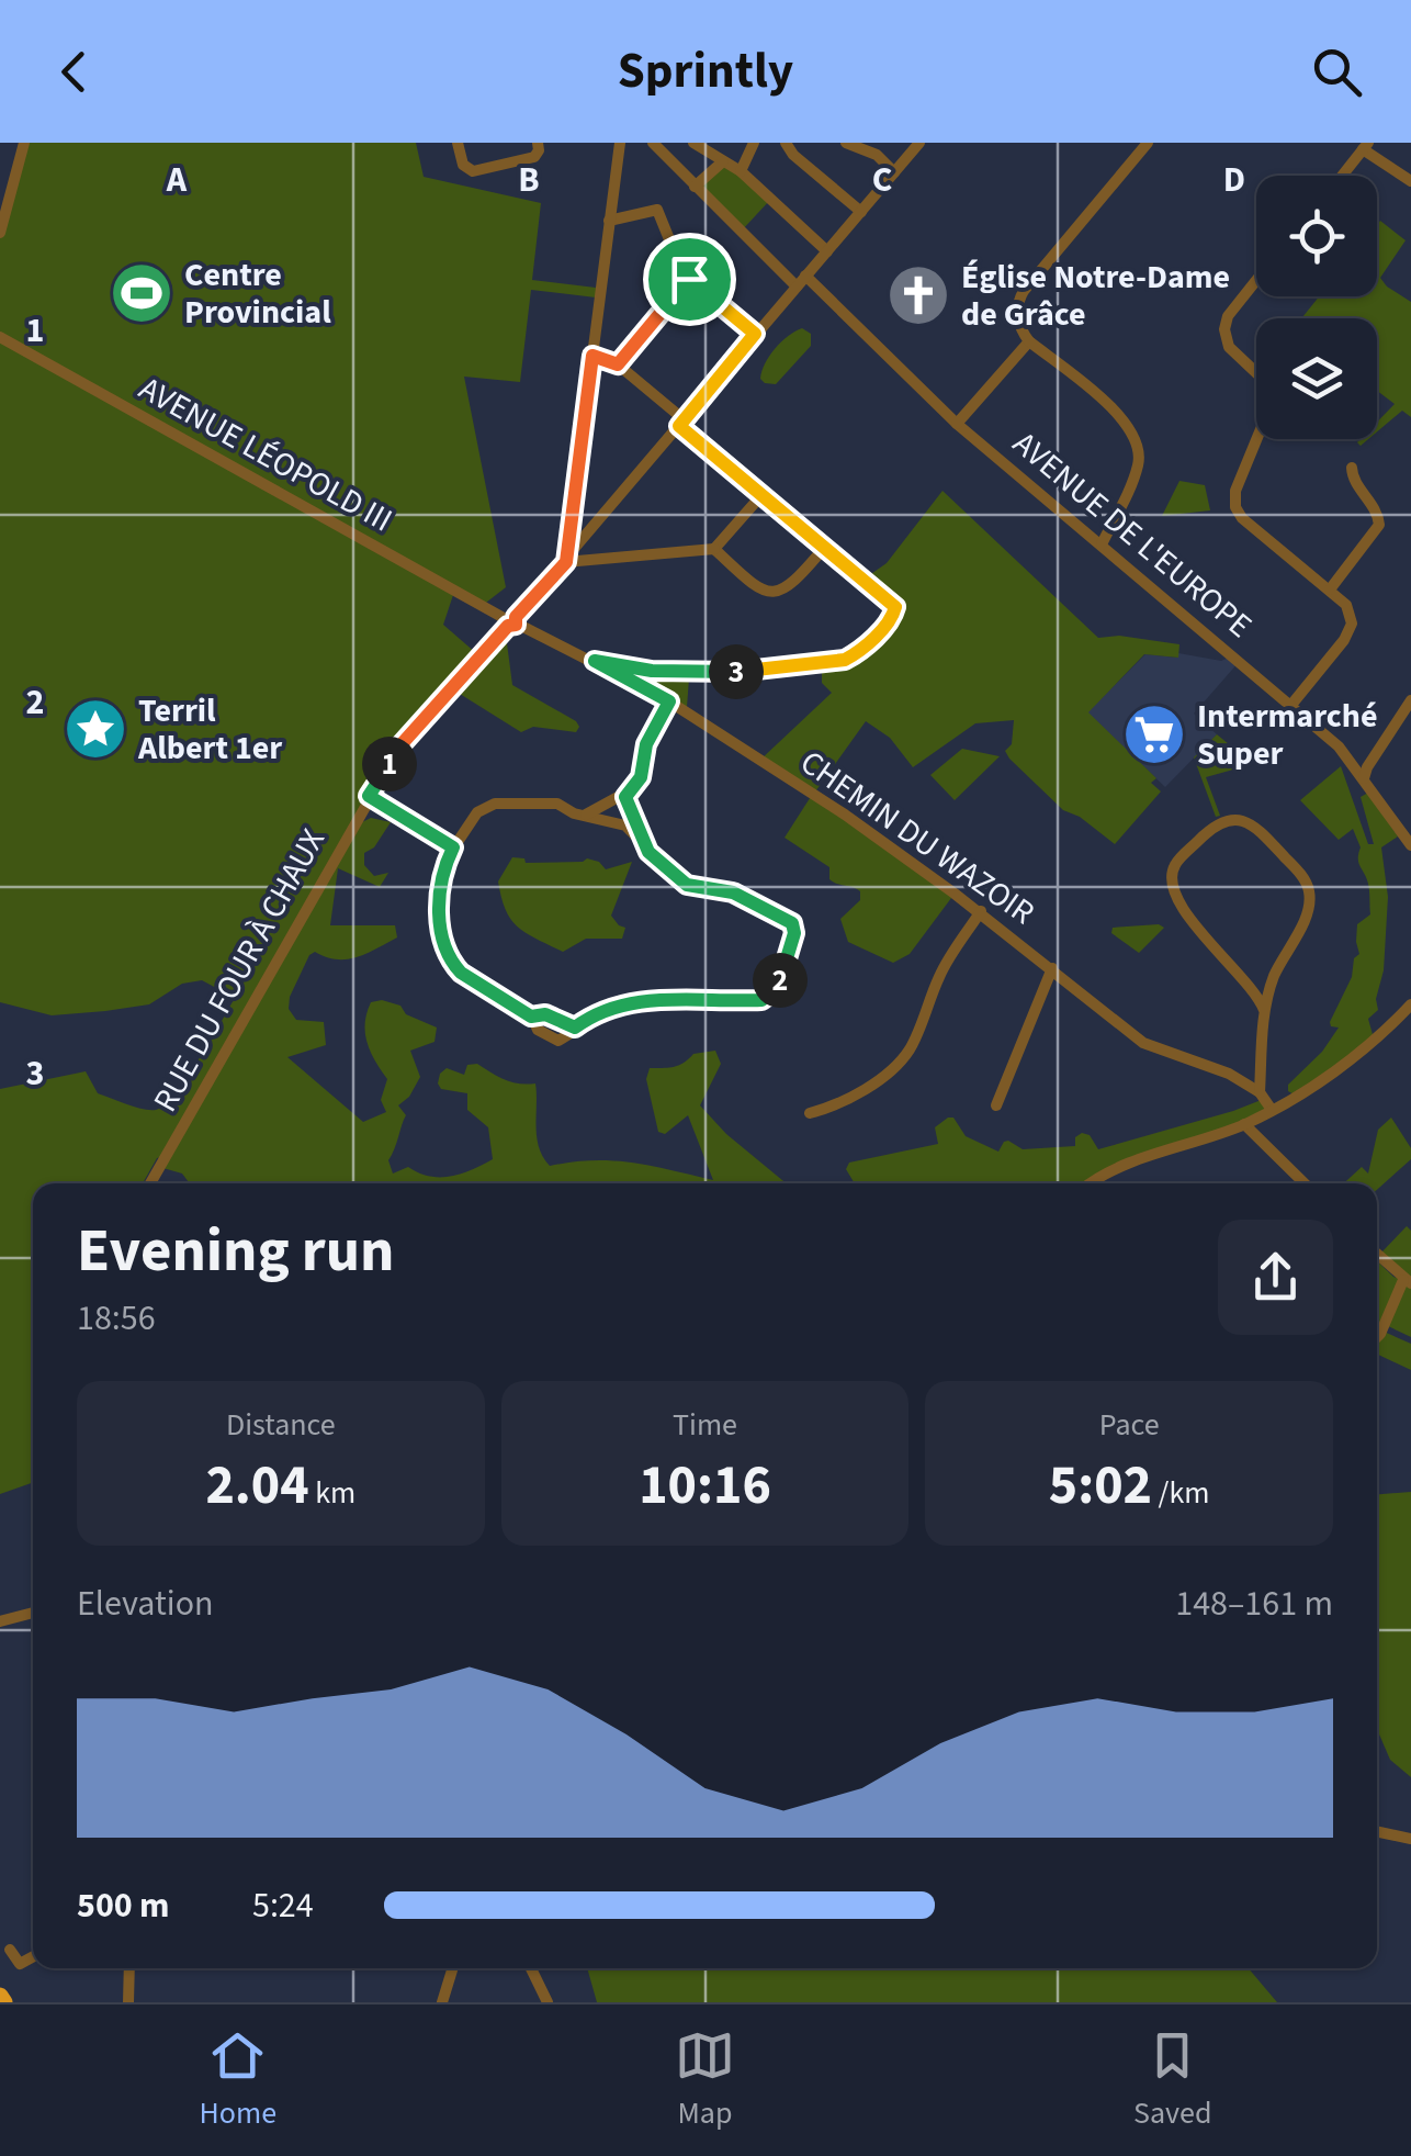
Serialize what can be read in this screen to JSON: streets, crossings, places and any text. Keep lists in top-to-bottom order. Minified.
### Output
{"streets":{"street":["AVENUE LÉOPOLD III","AVENUE DE L'EUROPE","CHEMIN DU WAZOIR","RUE DU FOUR À CHAUX"]},"crossings":[["AVENUE LÉOPOLD III","CHEMIN DU WAZOIR"],["AVENUE LÉOPOLD III","RUE DU FOUR À CHAUX"],["AVENUE DE L'EUROPE","RUE DU FOUR À CHAUX"],["CHEMIN DU WAZOIR","RUE DU FOUR À CHAUX"]],"places":{"sports":["Centre Provincial"],"church":["Église Notre-Dame de Grâce"],"place":["Terril Albert 1er"],"supermarket":["Intermarché Super"]},"page":{"header":"Sprintly","pins":["3","1","2"],"heading":["Evening run","18:56"],"stats":[["Distance","2.04 km"],["Time","10:16"],["Pace","5:02 /km"]],"chart":["Elevation","148–161 m"],"list":[{"name":"500 m","note":"5:24"}],"tabs":["Home","Map","Saved"]},"grid":{"columns":["A","B","C","D"],"rows":["1","2","3"]}}
